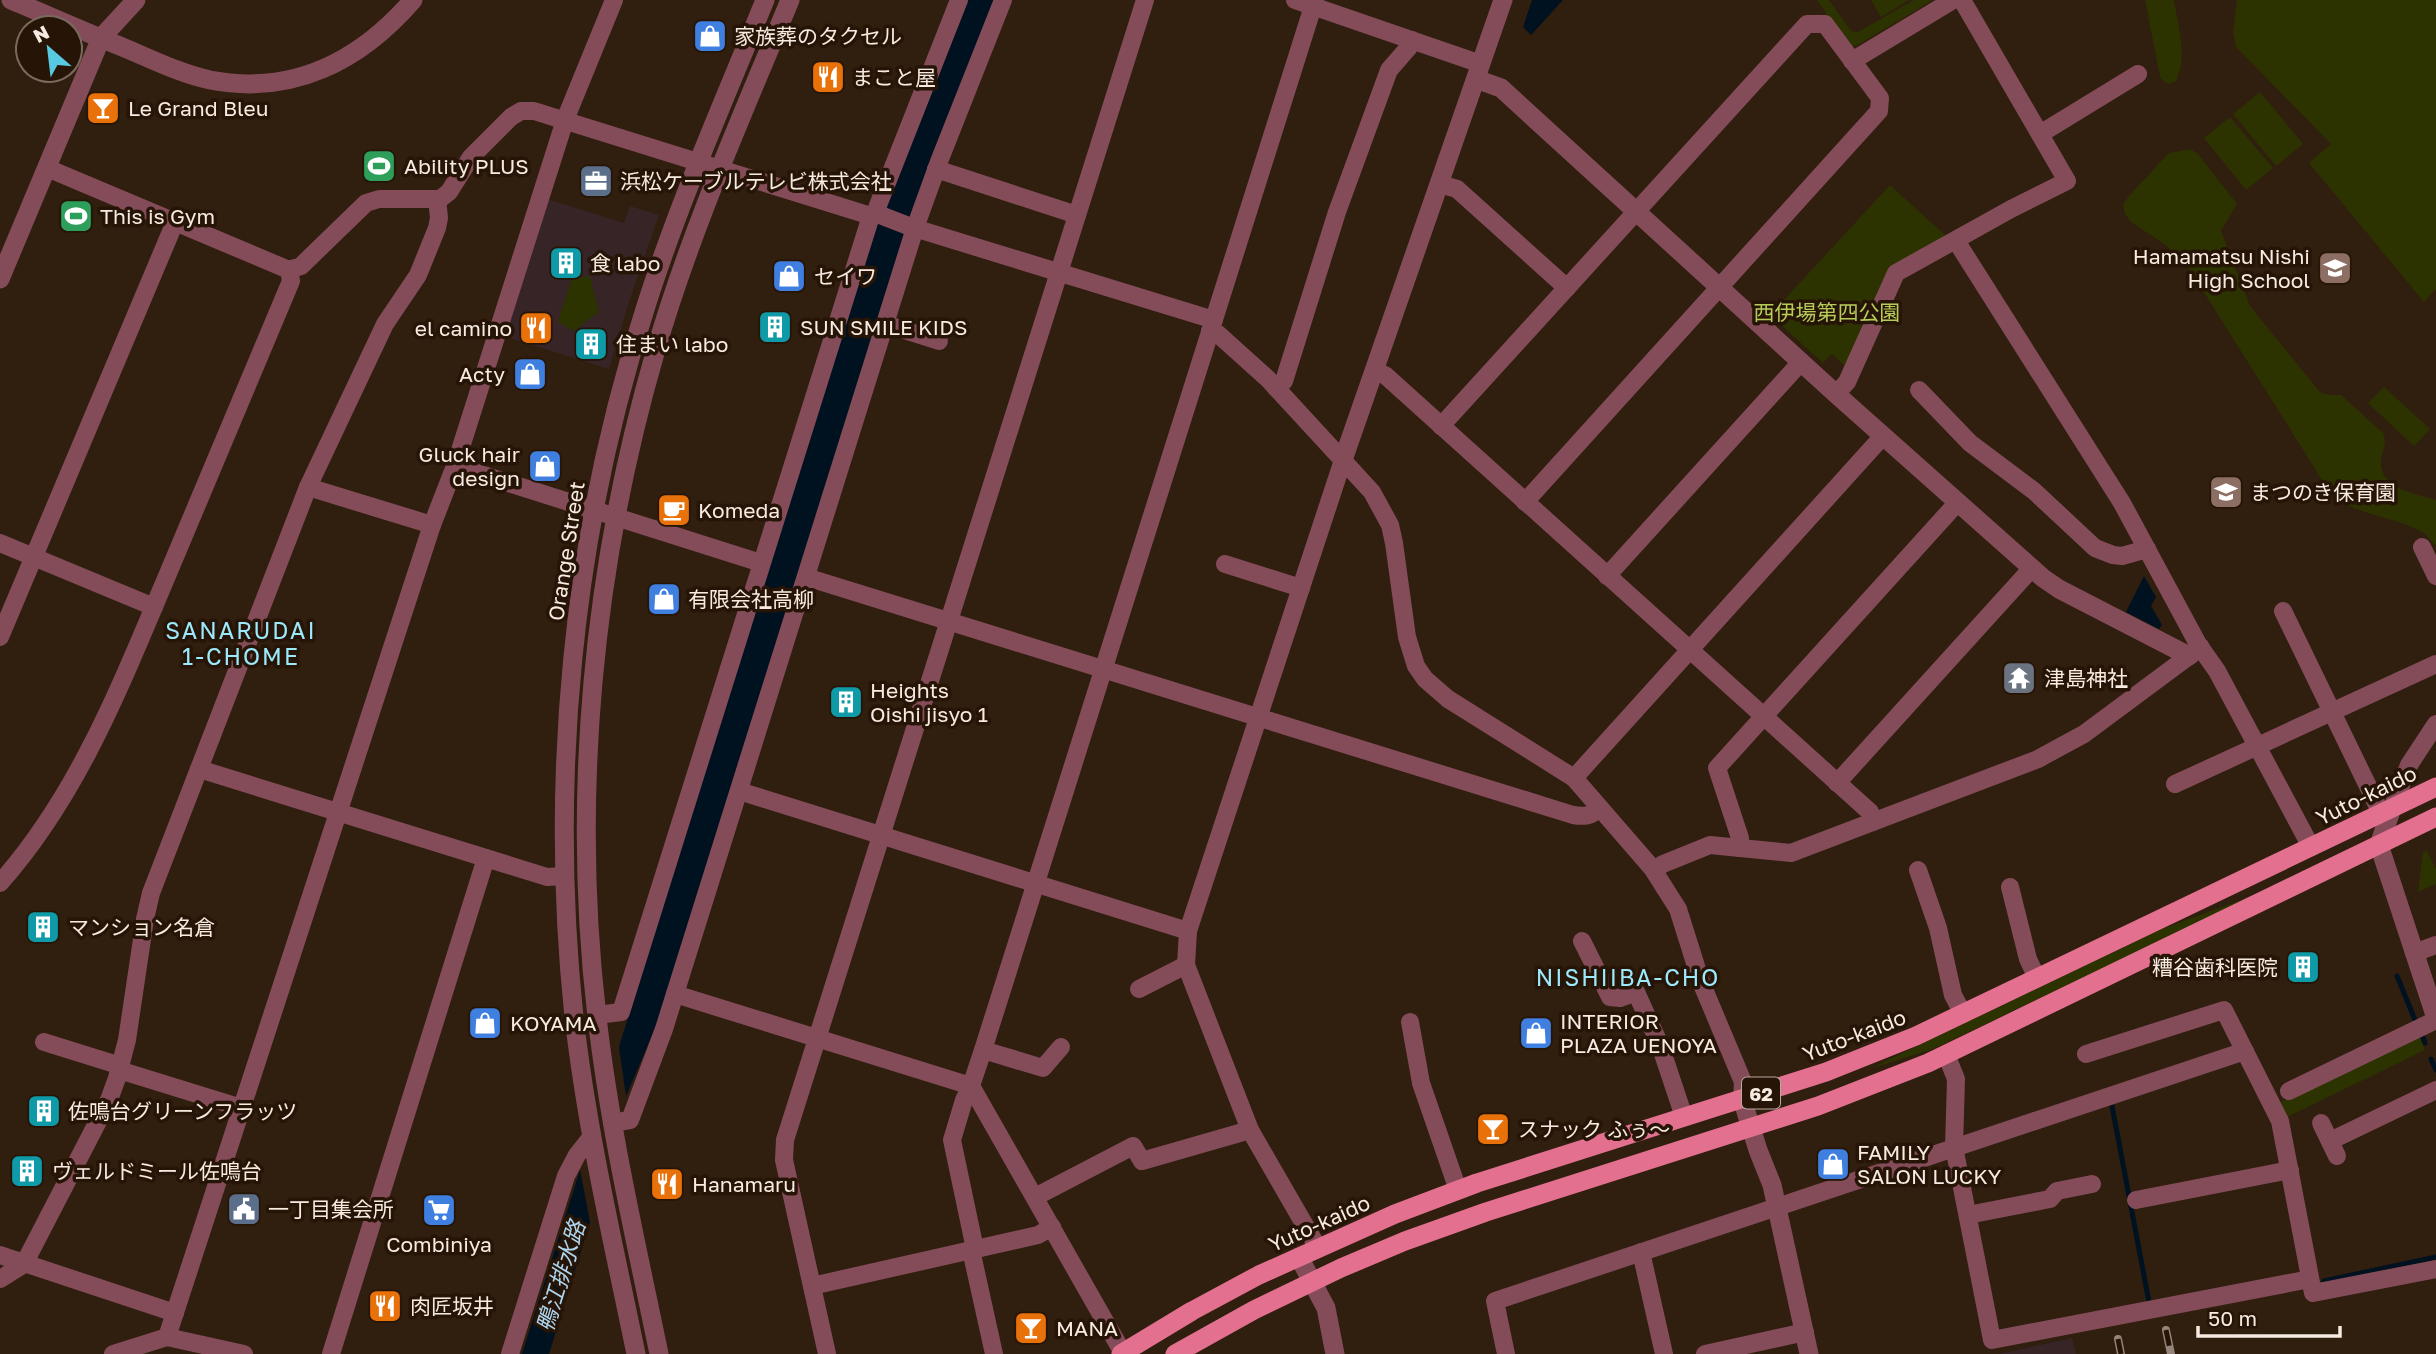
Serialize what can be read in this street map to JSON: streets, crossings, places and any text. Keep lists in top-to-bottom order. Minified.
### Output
{"streets":{"main road":["Yuto-kaido","62"],"street":["Orange Street"]},"districts":["SANARUDAI 1-CHOME","NISHIIBA-CHO"],"water":["鴨江排水路"],"parks":["西伊場第四公園"],"places":{"shop":["家族葬のタクセル","セイワ","Acty","Gluck hair design","有限会社高柳","KOYAMA","INTERIOR PLAZA UENOYA","FAMILY SALON LUCKY"],"restaurant":["まこと屋","el camino","Hanamaru","肉匠坂井"],"bar":["Le Grand Bleu","スナック ふぅ～","MANA"],"sports":["Ability PLUS","This is Gym"],"office":["浜松ケーブルテレビ株式会社"],"building":["食 labo","SUN SMILE KIDS","住まい labo","Heights Oishi jisyo 1","マンション名倉","糟谷歯科医院","佐鳴台グリーンフラッツ","ヴェルドミール佐鳴台"],"school or university":["Hamamatsu Nishi High School","まつのき保育園"],"cafe":["Komeda"],"temple":["津島神社"],"public building":["一丁目集会所"],"supermarket":["Combiniya"]},"scale_bar":"50 m","north":"top left"}
